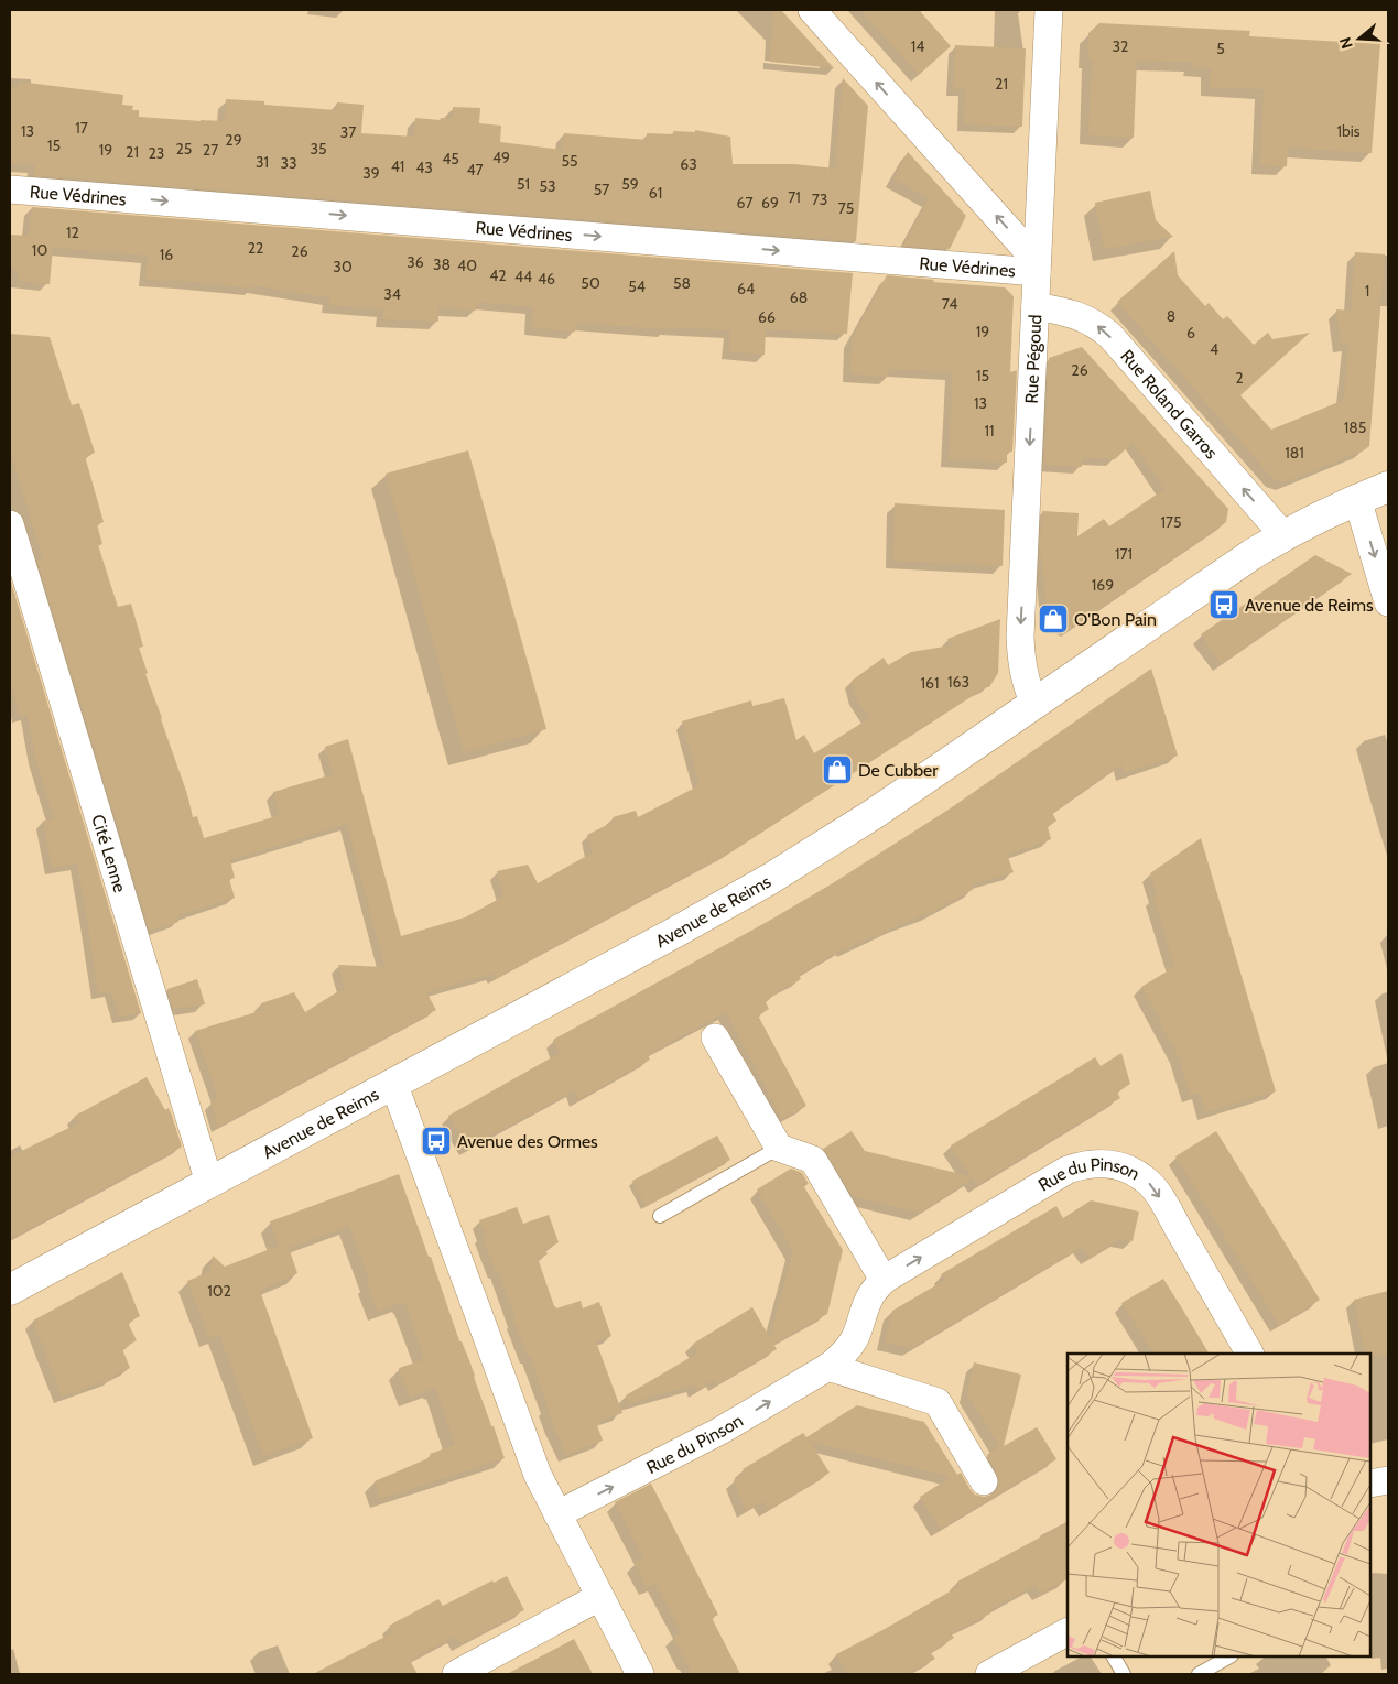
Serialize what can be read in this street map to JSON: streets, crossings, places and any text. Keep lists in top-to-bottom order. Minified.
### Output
{"streets":{"street":["Rue Védrines","Rue Pégoud","Rue Roland Garros","Cité Lenne","Avenue de Reims","Rue du Pinson"]},"crossings":[["Rue Védrines","Rue Pégoud"],["Rue Pégoud","Rue Roland Garros"],["Rue Pégoud","Avenue de Reims"],["Rue Roland Garros","Avenue de Reims"],["Cité Lenne","Avenue de Reims"]],"one_way":["Rue Védrines","Rue Pégoud","Rue Roland Garros"],"places":{"bus stop":["Avenue de Reims","Avenue des Ormes"],"shop":["O'Bon Pain","De Cubber"]},"house_numbers":["14","32","5","21","17","13","1bis","37","29","15","25","35","19","27","21","23","49","45","55","31","33","63","41","43","47","39","51","59","53","57","61","71","73","67","69","75","12","22","10","26","16","36","38","40","30","42","44","46","50","58","54","64","1","34","68","74","8","66","19","6","4","26","15","2","13","185","11","181","175","171","169","163","161","102"],"north":"left"}
